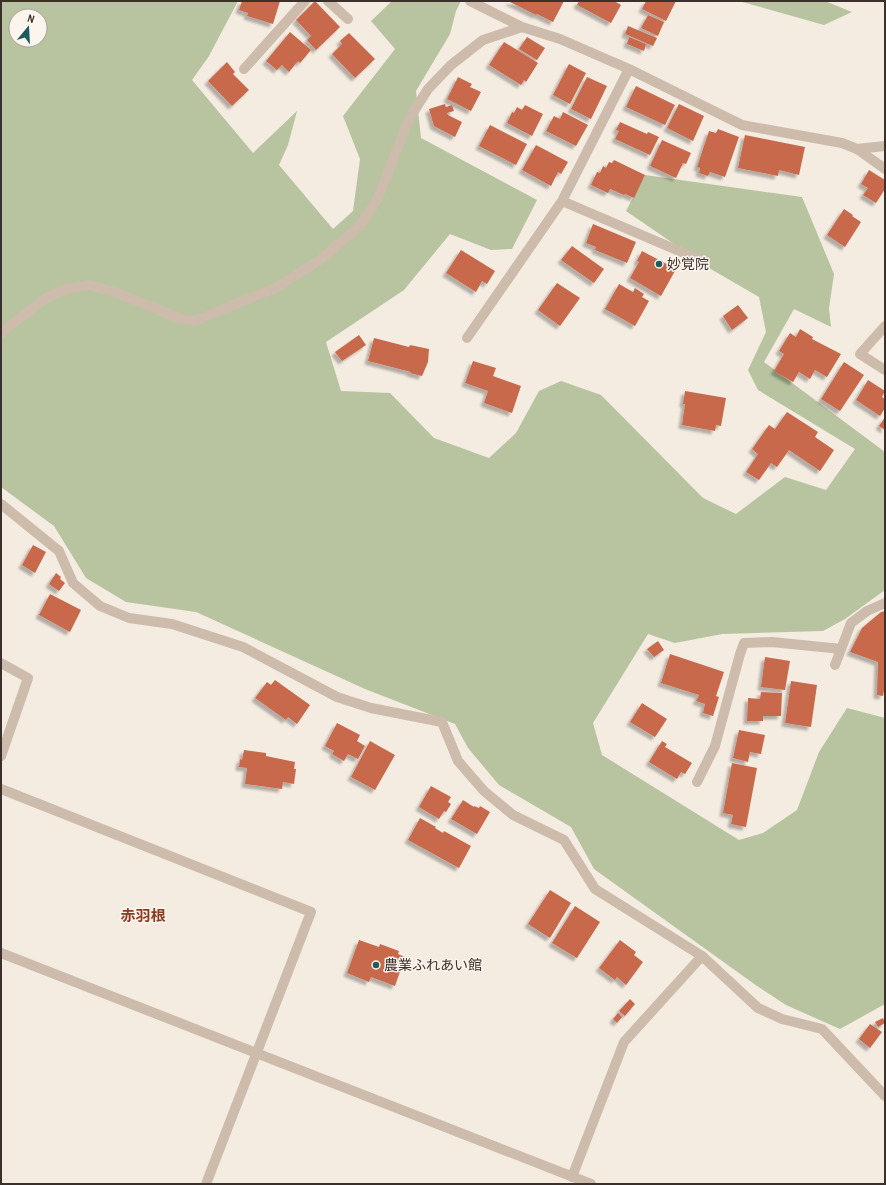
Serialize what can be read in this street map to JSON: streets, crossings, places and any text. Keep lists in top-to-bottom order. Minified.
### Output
{"districts":["赤羽根"],"places":["妙覚院","農業ふれあい館"],"north":"top"}
